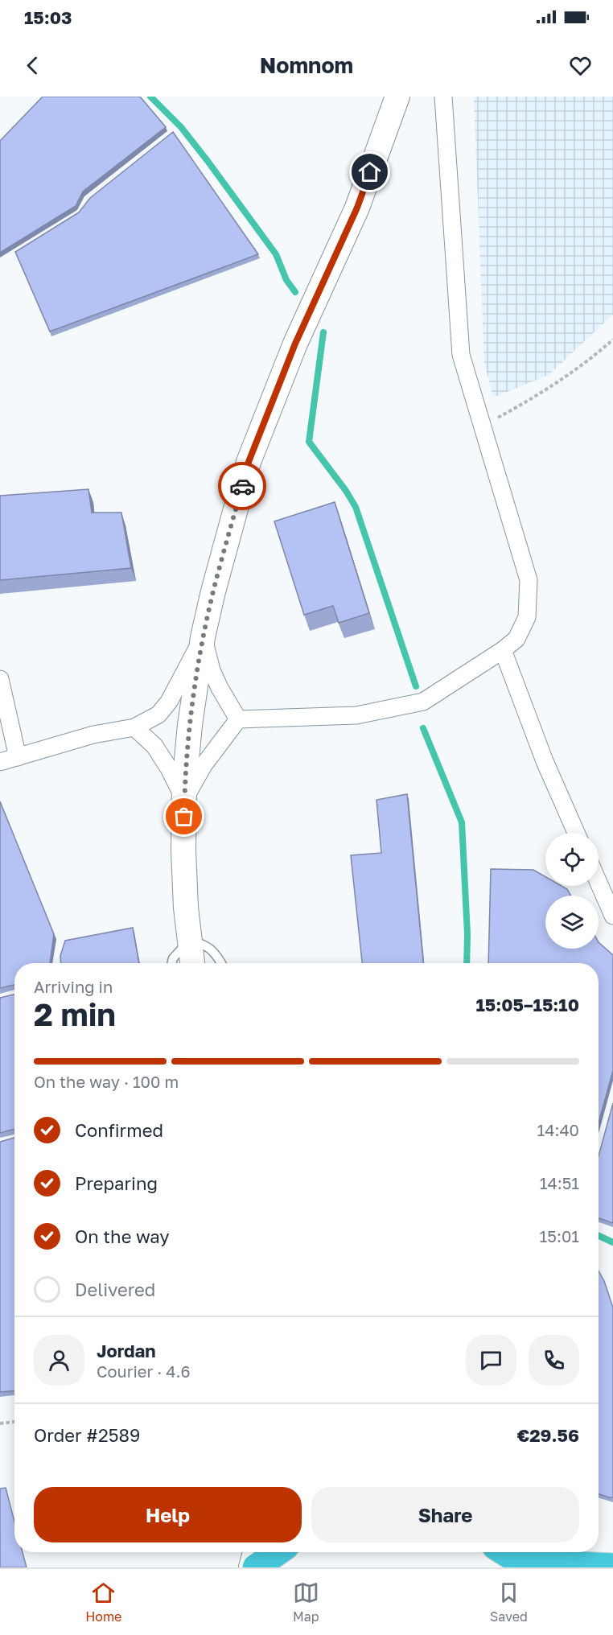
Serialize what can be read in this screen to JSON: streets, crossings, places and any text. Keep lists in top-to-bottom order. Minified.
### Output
{"page":{"status":"15:03","header":"Nomnom","heading":["2 min","Arriving in","15:05–15:10"],"panel":["Jordan","Courier · 4.6","Order #2589","€29.56"],"bar":"On the way · 100 m","list":[["Confirmed","14:40"],["Preparing","14:51"],["On the way","15:01"],"Delivered"],"buttons":["Help","Share"],"tabs":["Home","Map","Saved"]}}
